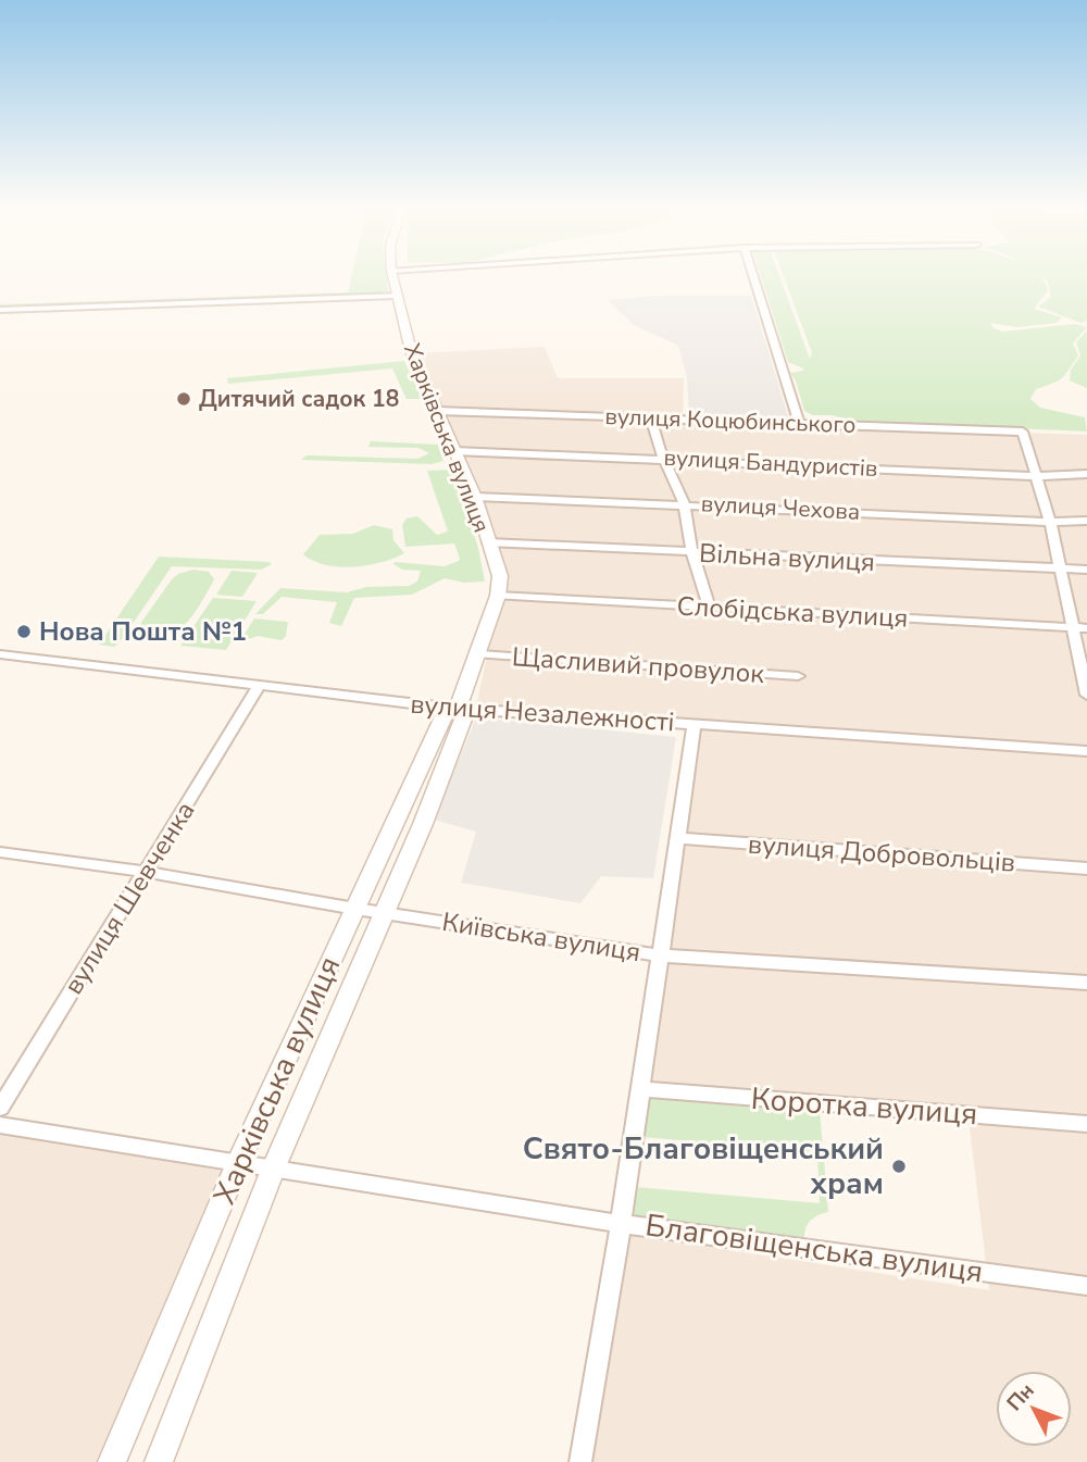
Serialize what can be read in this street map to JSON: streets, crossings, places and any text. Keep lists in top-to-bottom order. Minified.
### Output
{"streets":{"street":["вулиця Коцюбинського","Харківська вулиця","вулиця Бандуристів","вулиця Чехова","Вільна вулиця","Слобідська вулиця","Щасливий провулок","вулиця Незалежності","вулиця Добровольців","вулиця Шевченка","Київська вулиця","Коротка вулиця","Благовіщенська вулиця"]},"crossings":[["вулиця Коцюбинського","Харківська вулиця"],["вулиця Коцюбинського","вулиця Бандуристів"],["Харківська вулиця","вулиця Бандуристів"],["Харківська вулиця","вулиця Чехова"],["Харківська вулиця","Вільна вулиця"],["Харківська вулиця","Слобідська вулиця"],["Харківська вулиця","Щасливий провулок"],["Харківська вулиця","вулиця Незалежності"],["Харківська вулиця","Київська вулиця"],["Харківська вулиця","Благовіщенська вулиця"],["вулиця Незалежності","вулиця Шевченка"],["вулиця Шевченка","Київська вулиця"]],"places":["Дитячий садок 18","Нова Пошта №1","Свято-Благовіщенський храм"],"north":"top left"}
